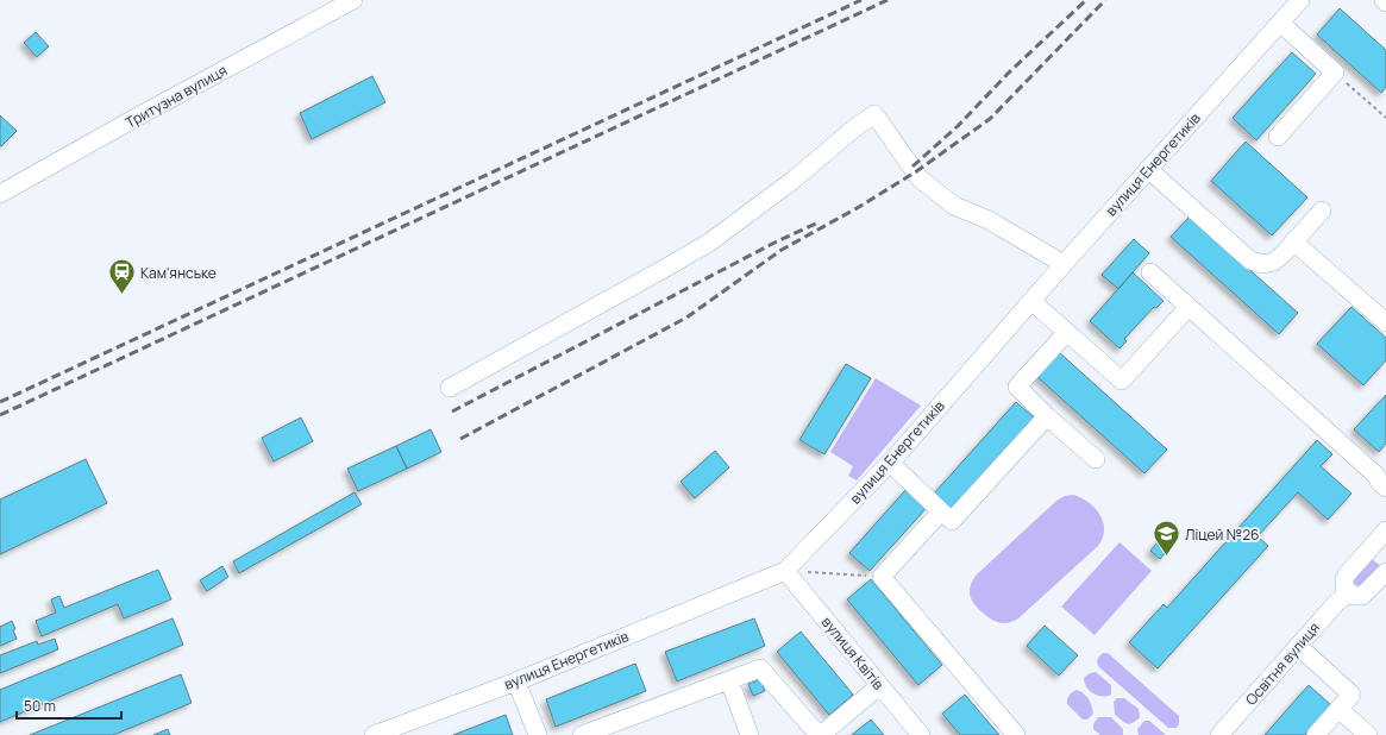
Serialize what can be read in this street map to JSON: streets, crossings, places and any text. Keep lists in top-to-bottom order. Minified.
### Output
{"streets":{"street":["Тритузна вулиця","вулиця Енергетиків","вулиця Квітів","Освітня вулиця"]},"crossings":[["вулиця Енергетиків","вулиця Квітів"]],"places":{"station":["Кам'янське"],"school or university":["Ліцей №26"]},"scale_bar":"50 m"}
